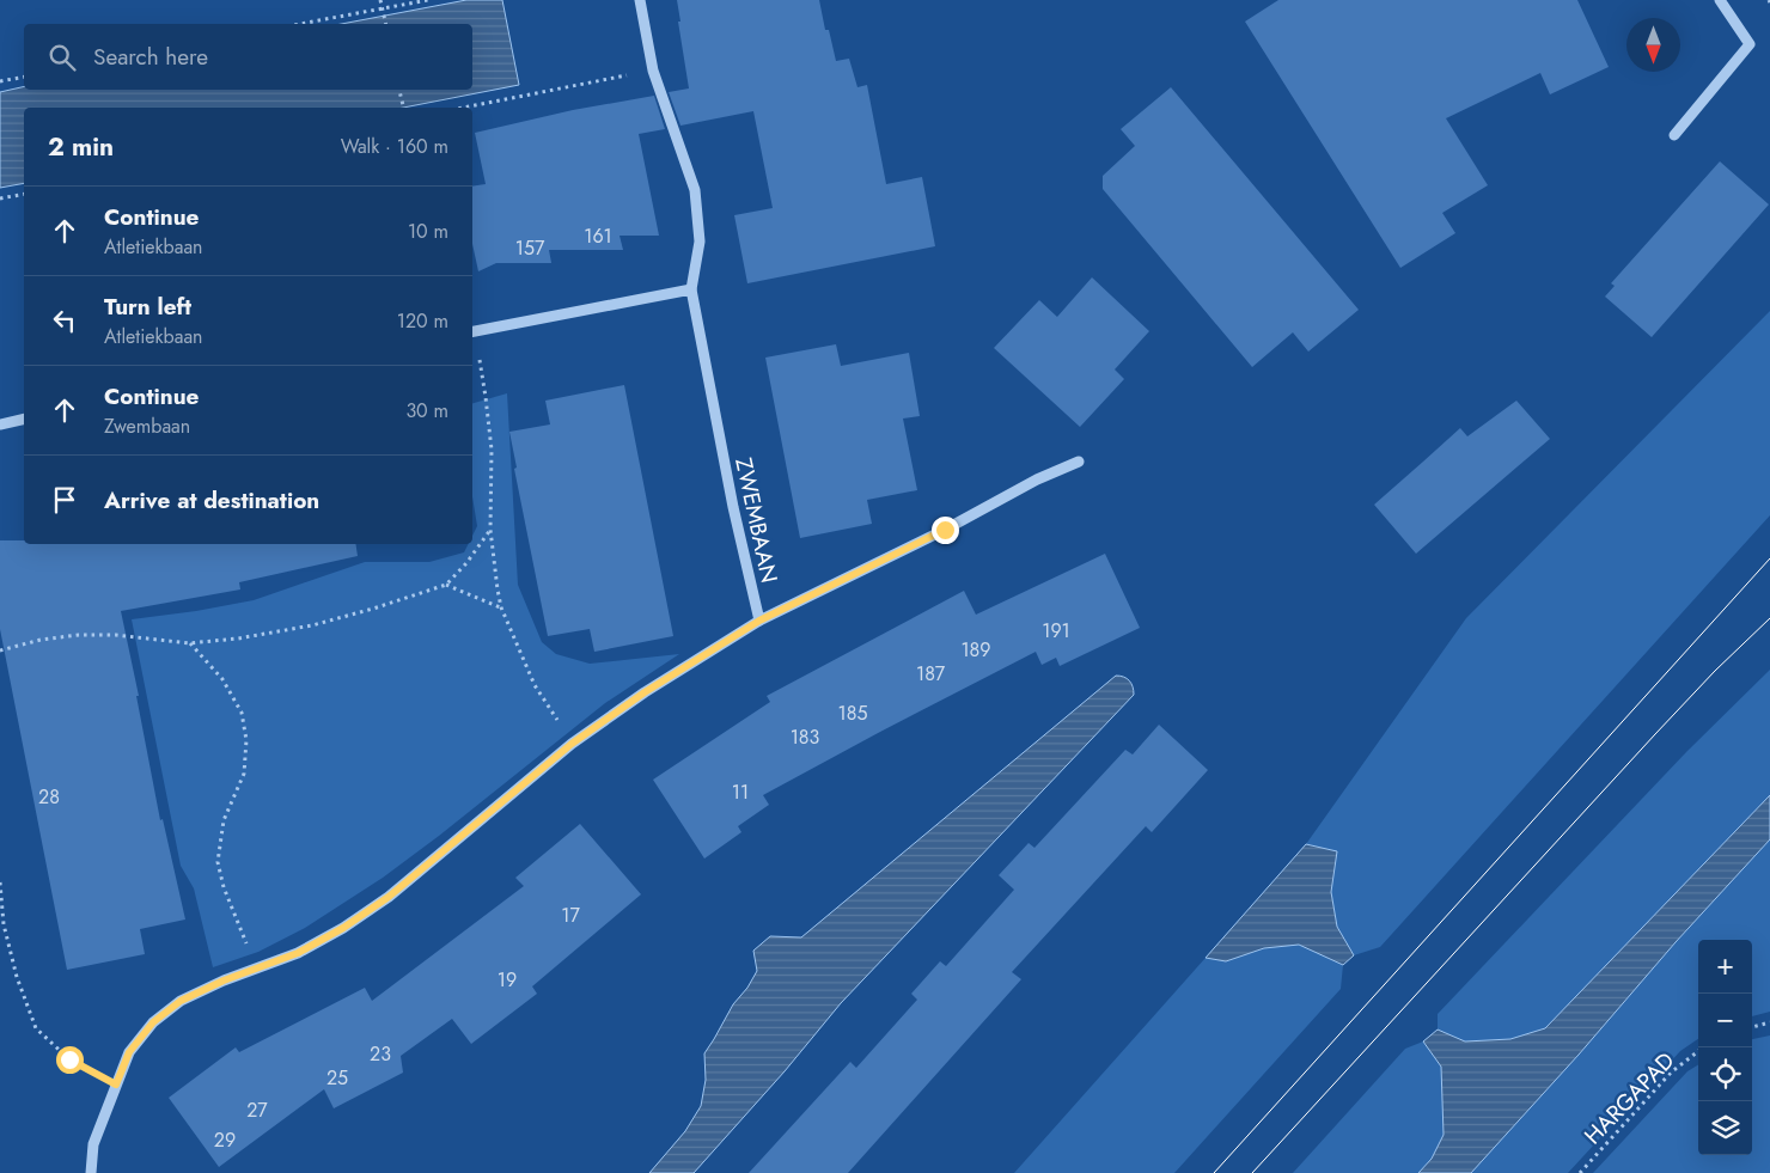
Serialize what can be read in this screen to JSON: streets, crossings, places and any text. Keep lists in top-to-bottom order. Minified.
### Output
{"streets":{"street":["ZWEMBAAN"],"path":["HARGAPAD"]},"house_numbers":["161","157","191","189","187","185","183","11","28","17","19","23","25","27","29"],"north":"bottom","page":{"search":"Search here","heading":["2 min","Walk · 160 m"],"list":[["Continue","Atletiekbaan","10 m"],["Turn left","Atletiekbaan","120 m"],["Continue","Zwembaan","30 m"],"Arrive at destination"],"map_buttons":["+","−"]}}
